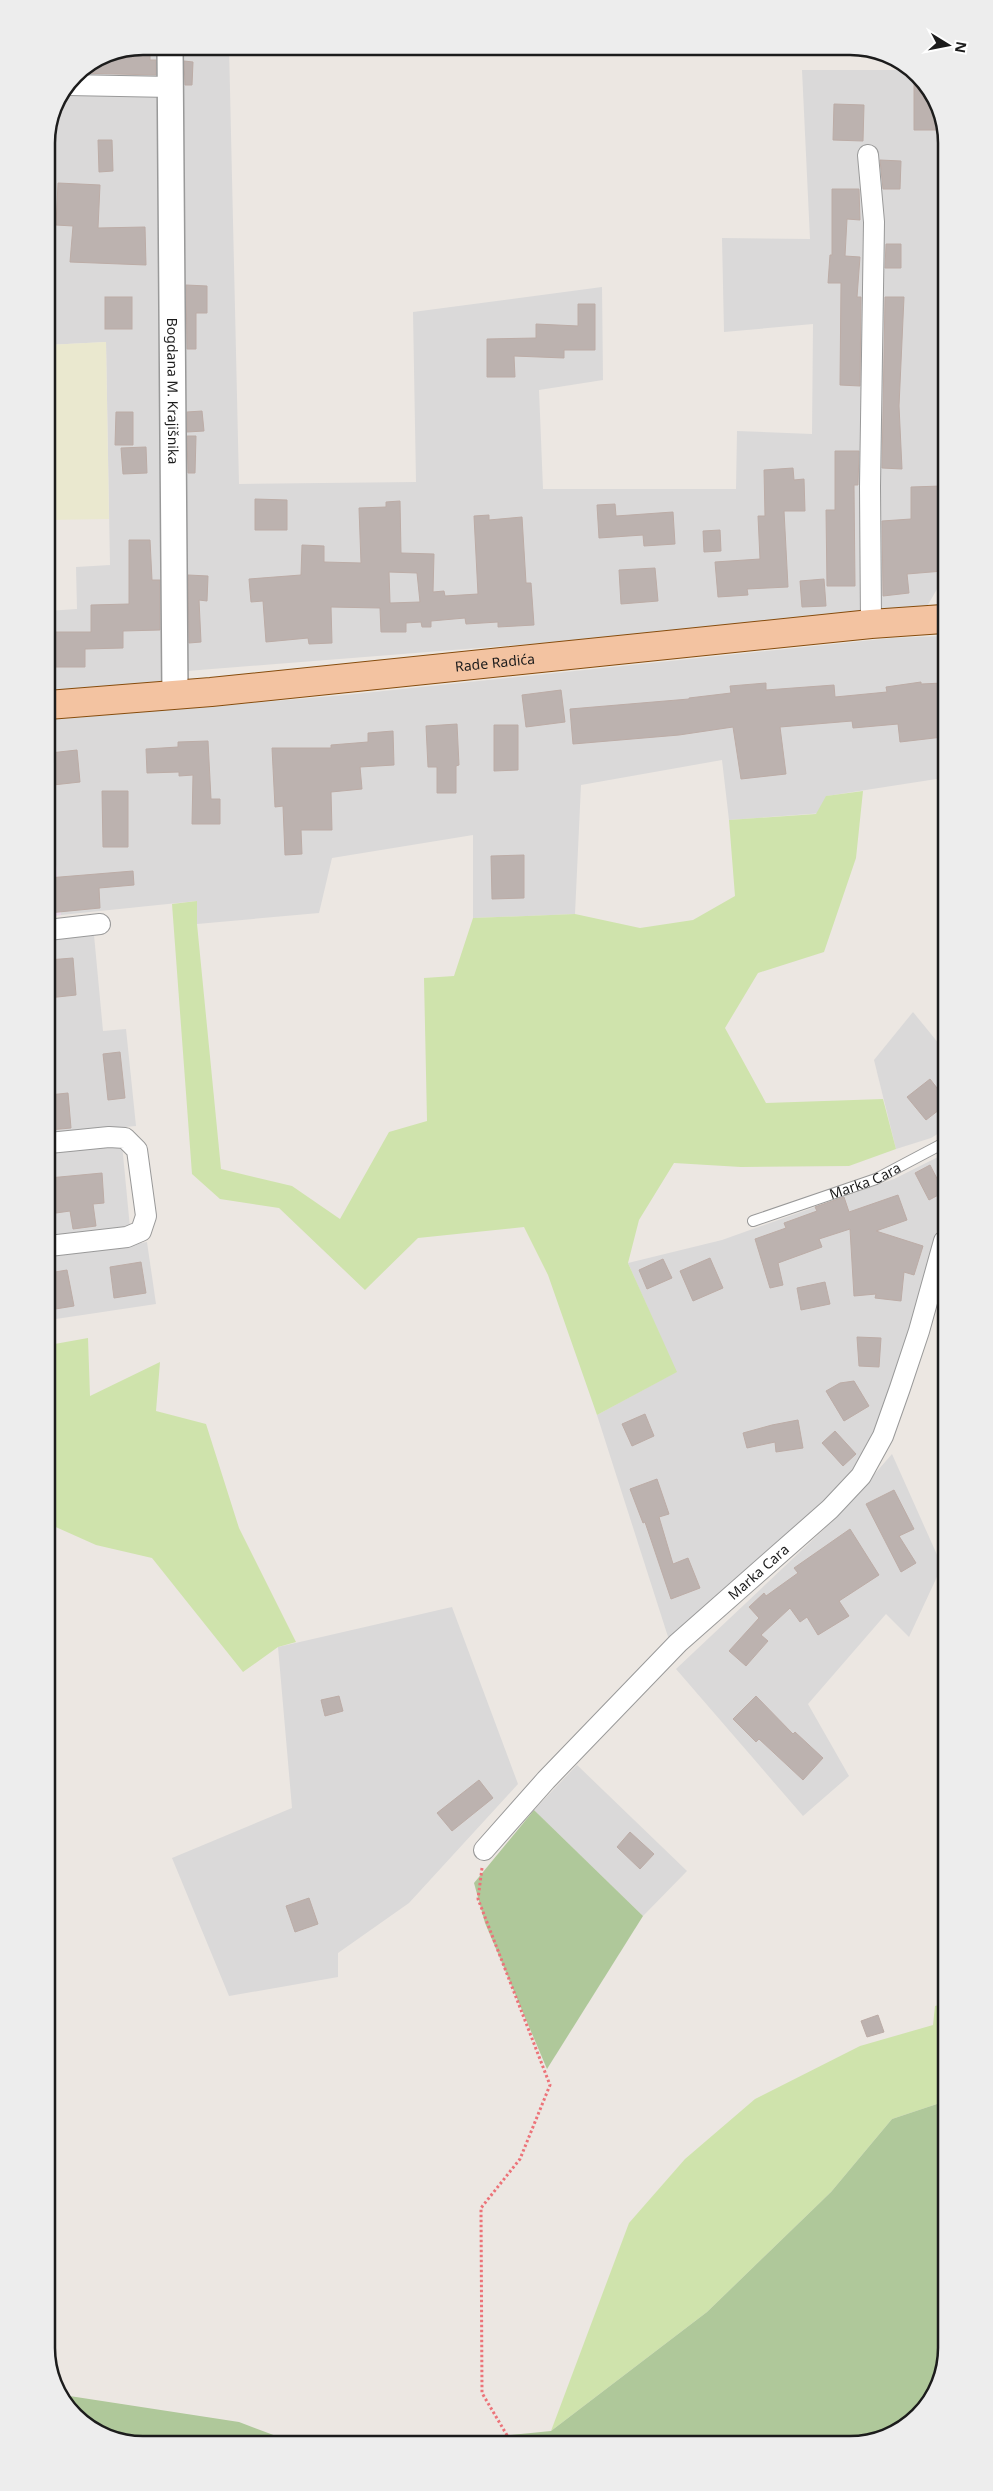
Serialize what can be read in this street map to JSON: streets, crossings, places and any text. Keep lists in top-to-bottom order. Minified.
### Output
{"streets":{"main road":["Rade Radića"],"street":["Bogdana M. Krajišnika","Marka Cara"]},"crossings":[["Bogdana M. Krajišnika","Rade Radića"]],"north":"right"}
